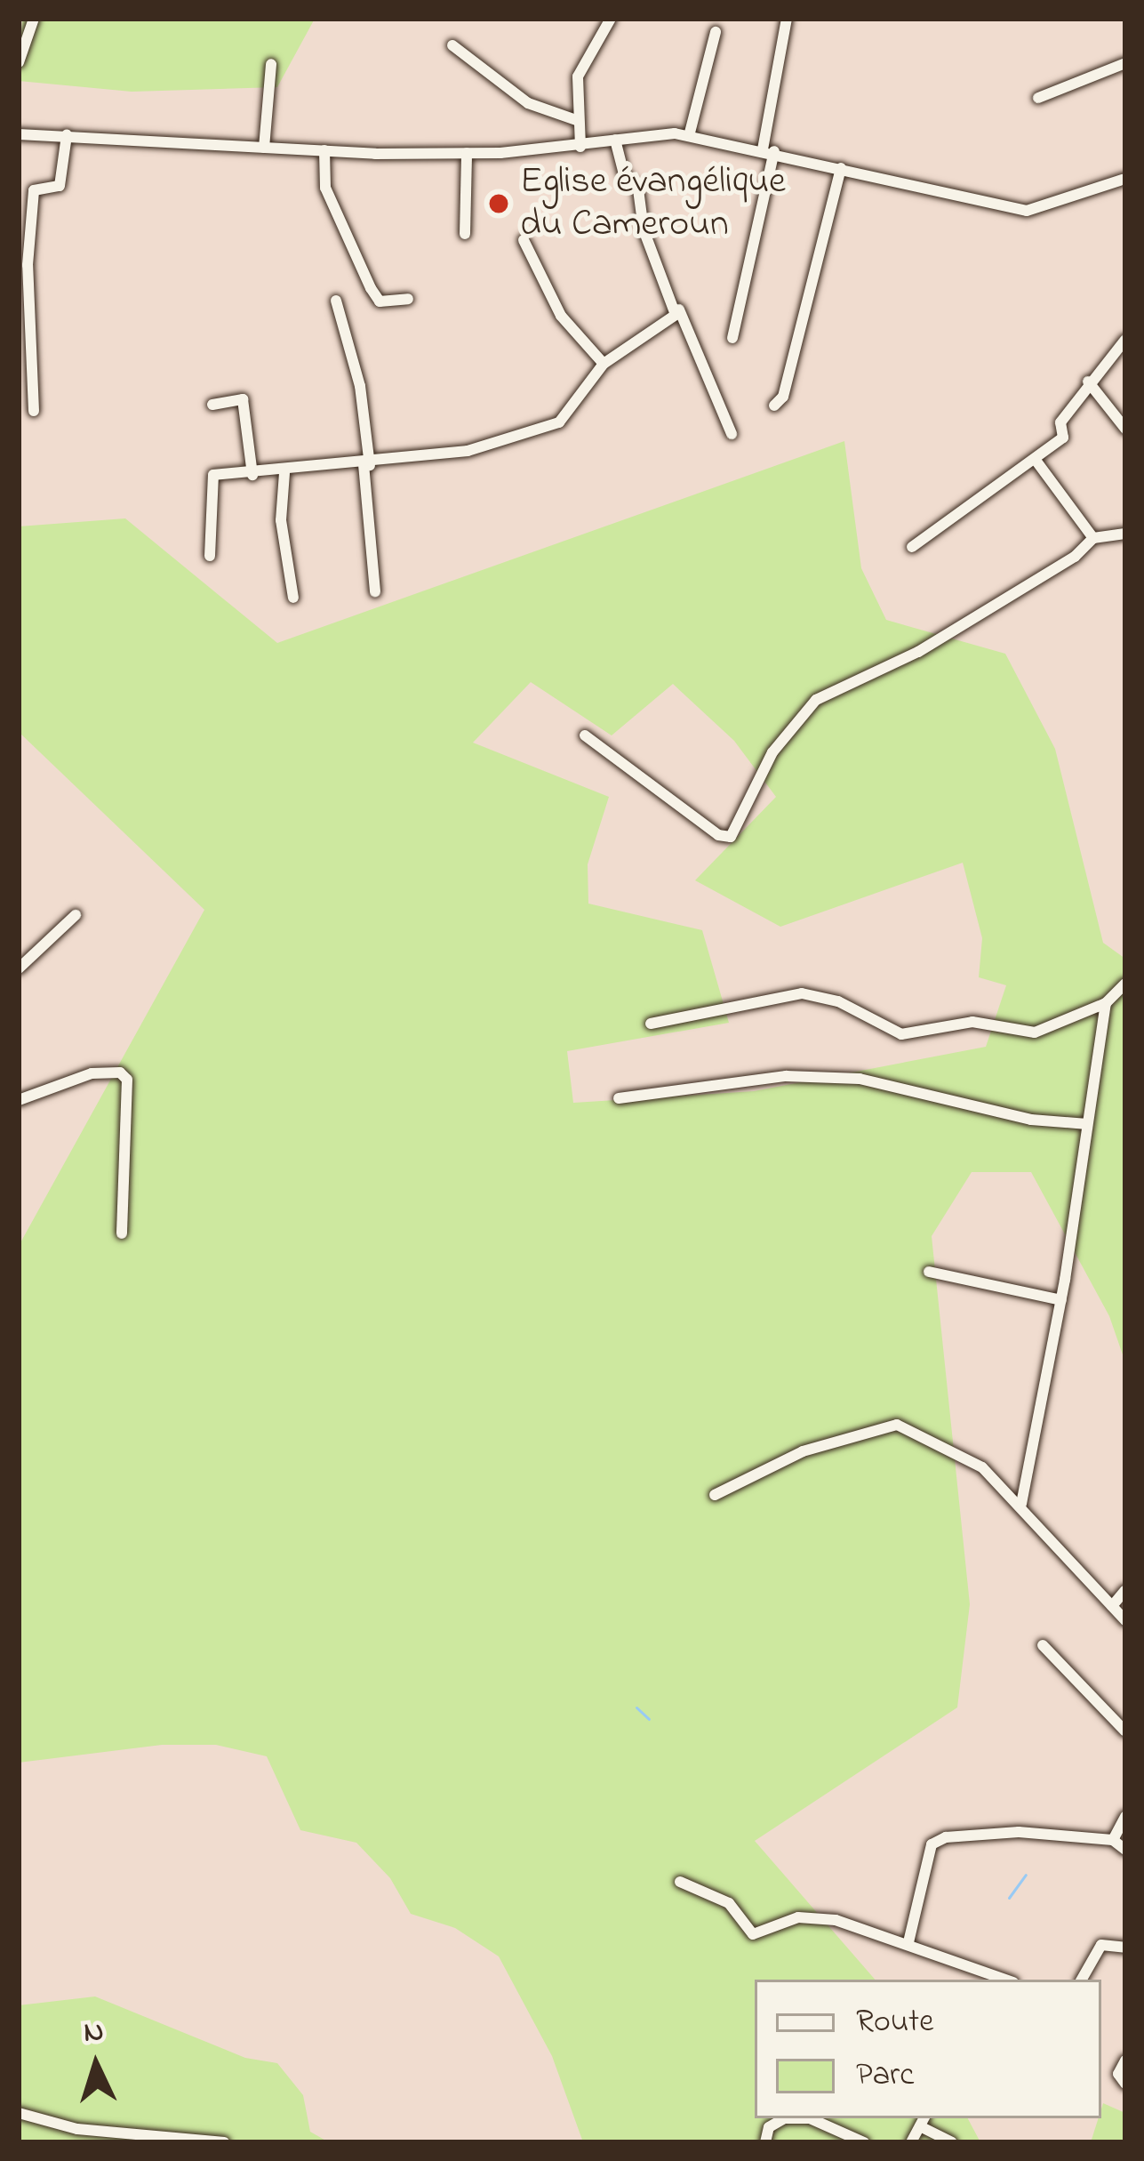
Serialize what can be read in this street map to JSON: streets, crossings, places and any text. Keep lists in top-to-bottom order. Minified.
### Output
{"places":["Eglise évangélique du Cameroun"],"legend":["Route","Parc"],"north":"top"}
